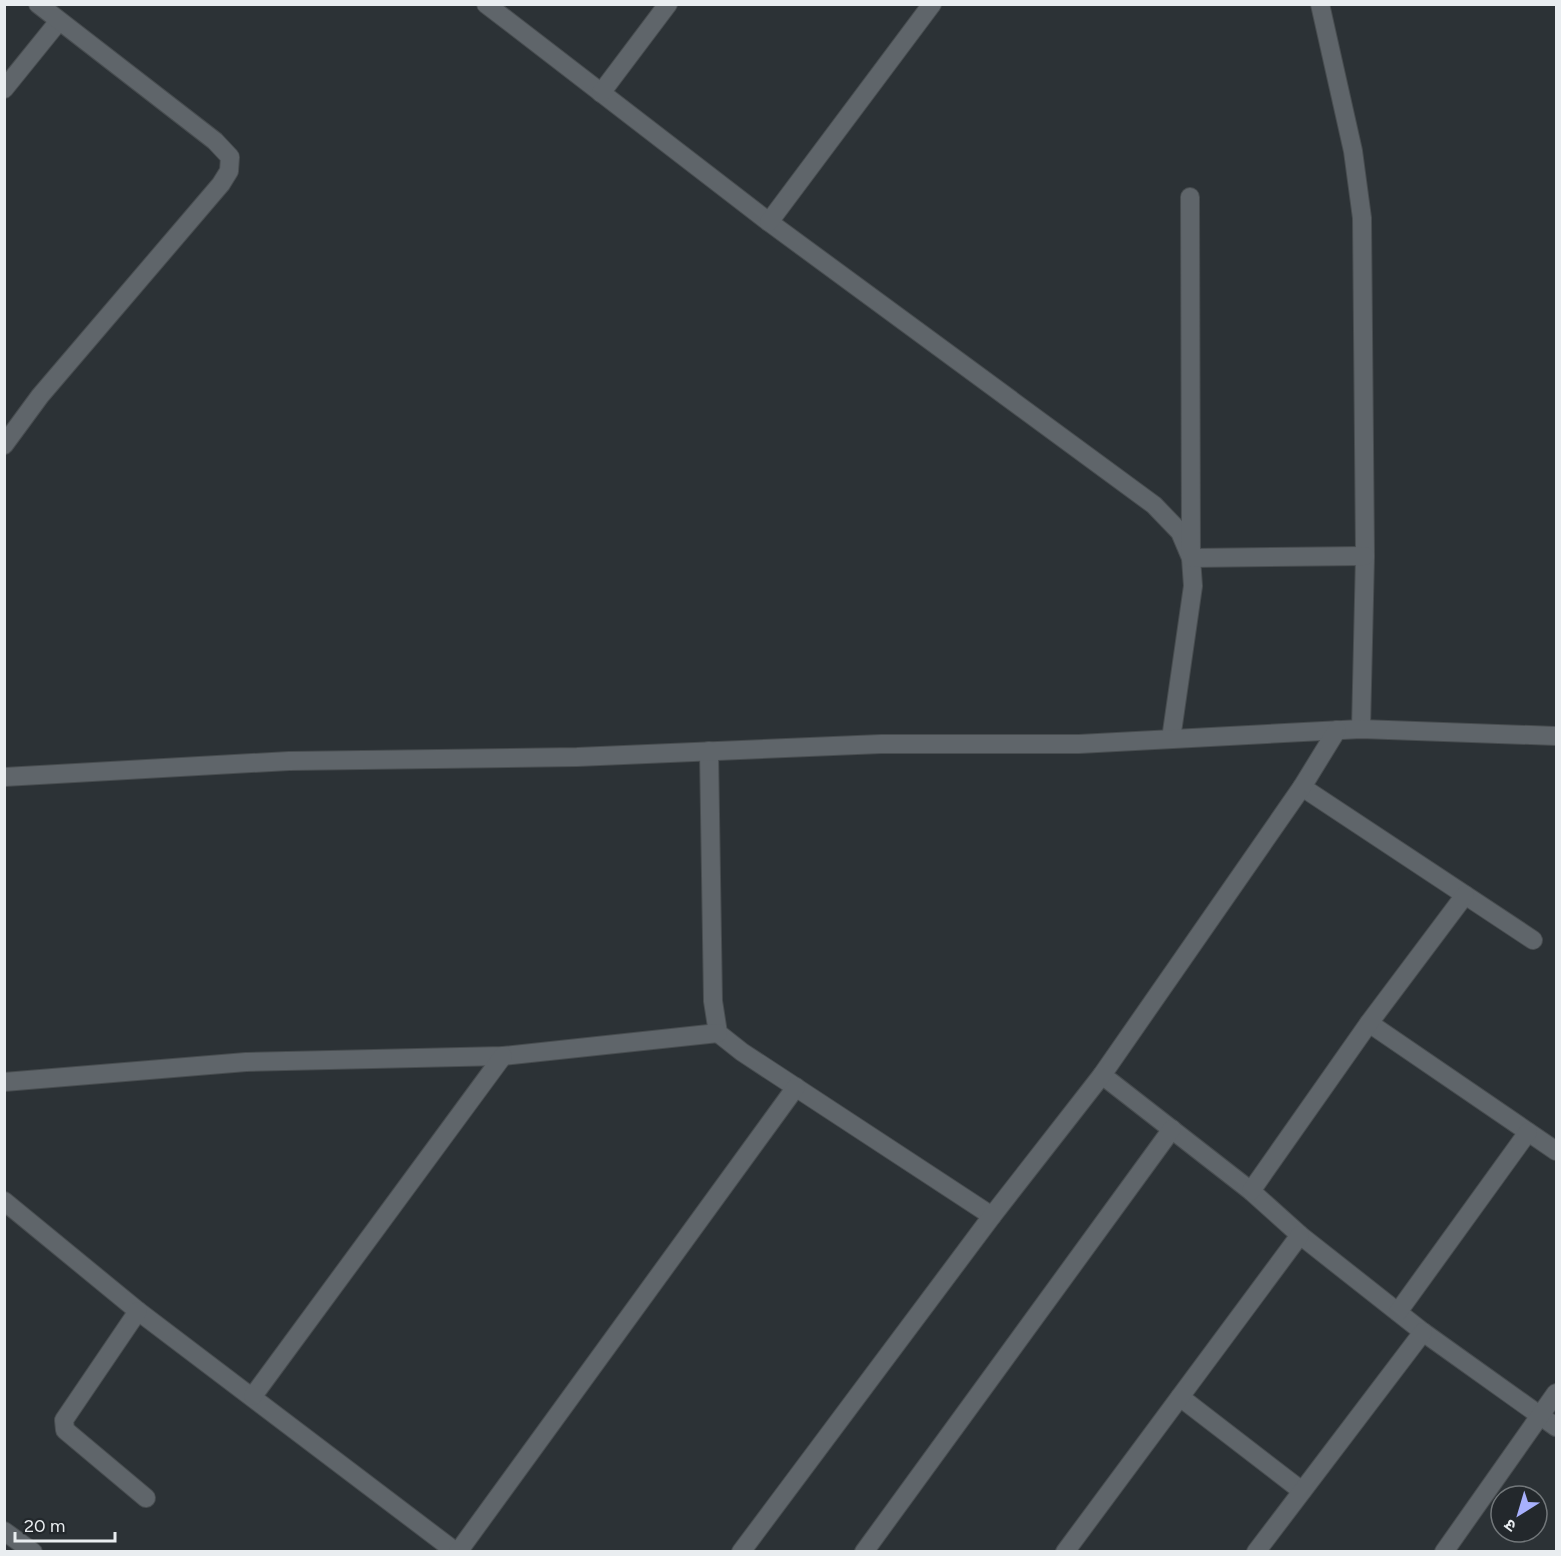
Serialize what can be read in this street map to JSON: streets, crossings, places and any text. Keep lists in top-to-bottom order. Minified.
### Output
{"scale_bar":"20 m","north":"bottom left"}
